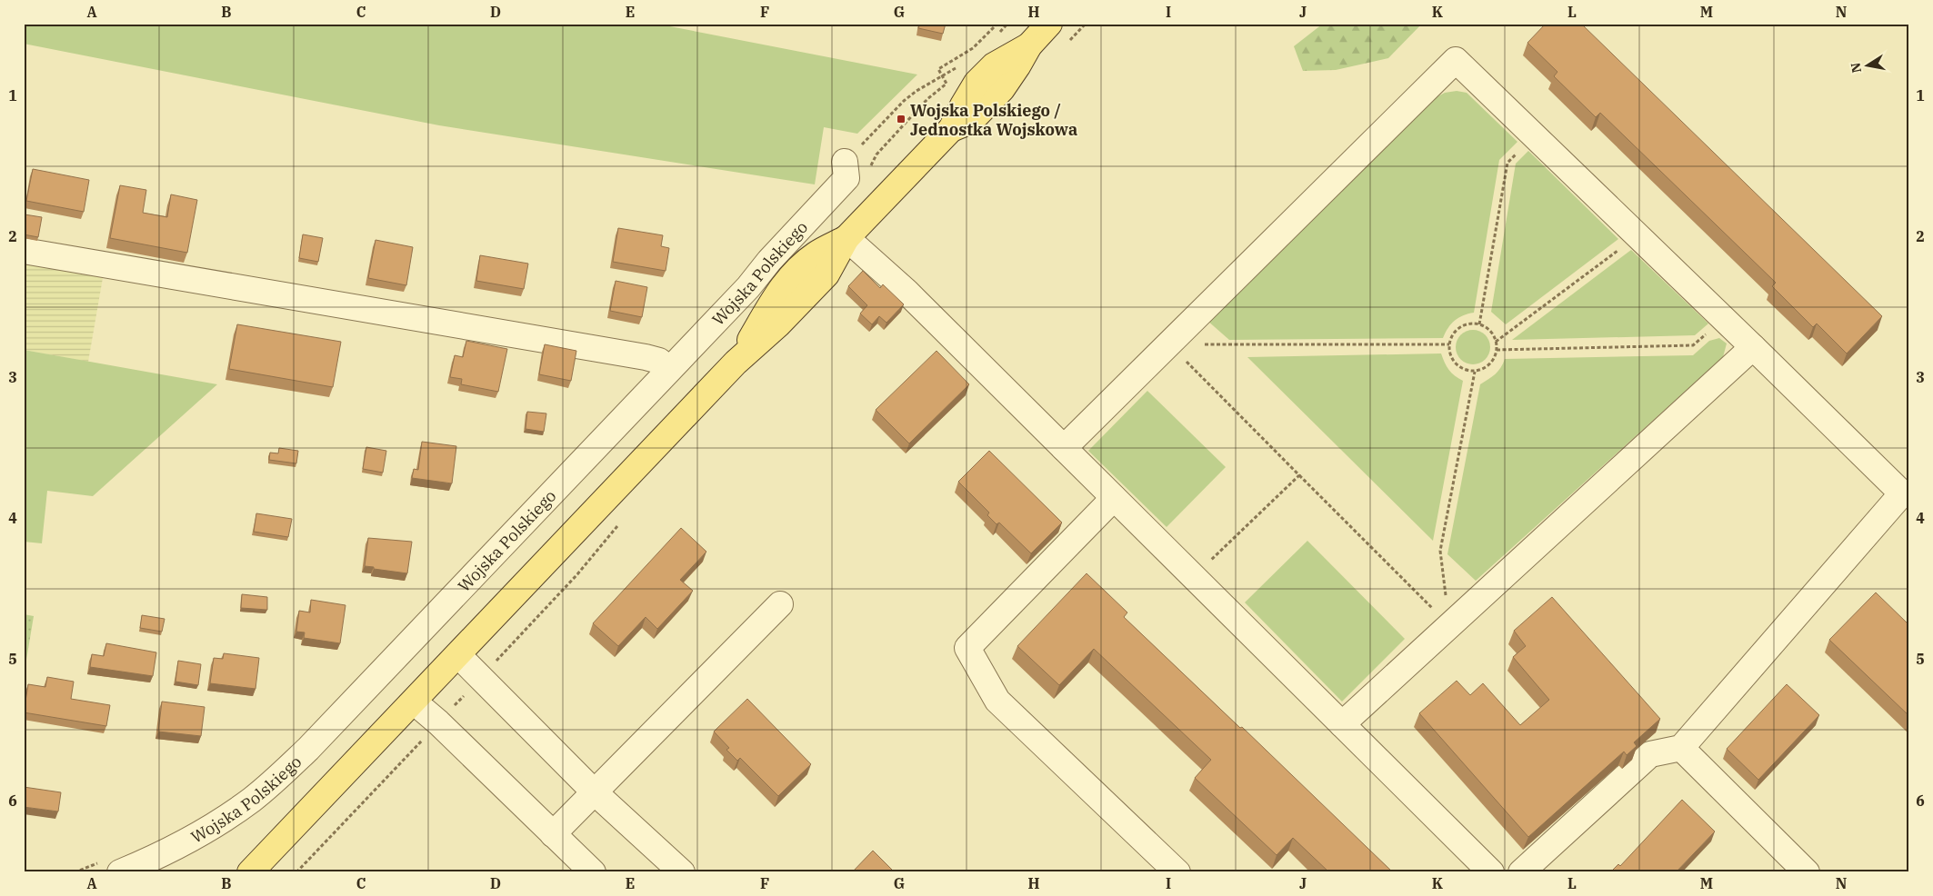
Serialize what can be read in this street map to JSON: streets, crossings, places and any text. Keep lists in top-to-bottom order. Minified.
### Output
{"streets":{"street":["Wojska Polskiego"]},"places":{"transit":["Wojska Polskiego / Jednostka Wojskowa"]},"north":"left","grid":{"columns":["A","B","C","D","E","F","G","H","I","J","K","L","M","N"],"rows":["1","2","3","4","5","6"]}}
